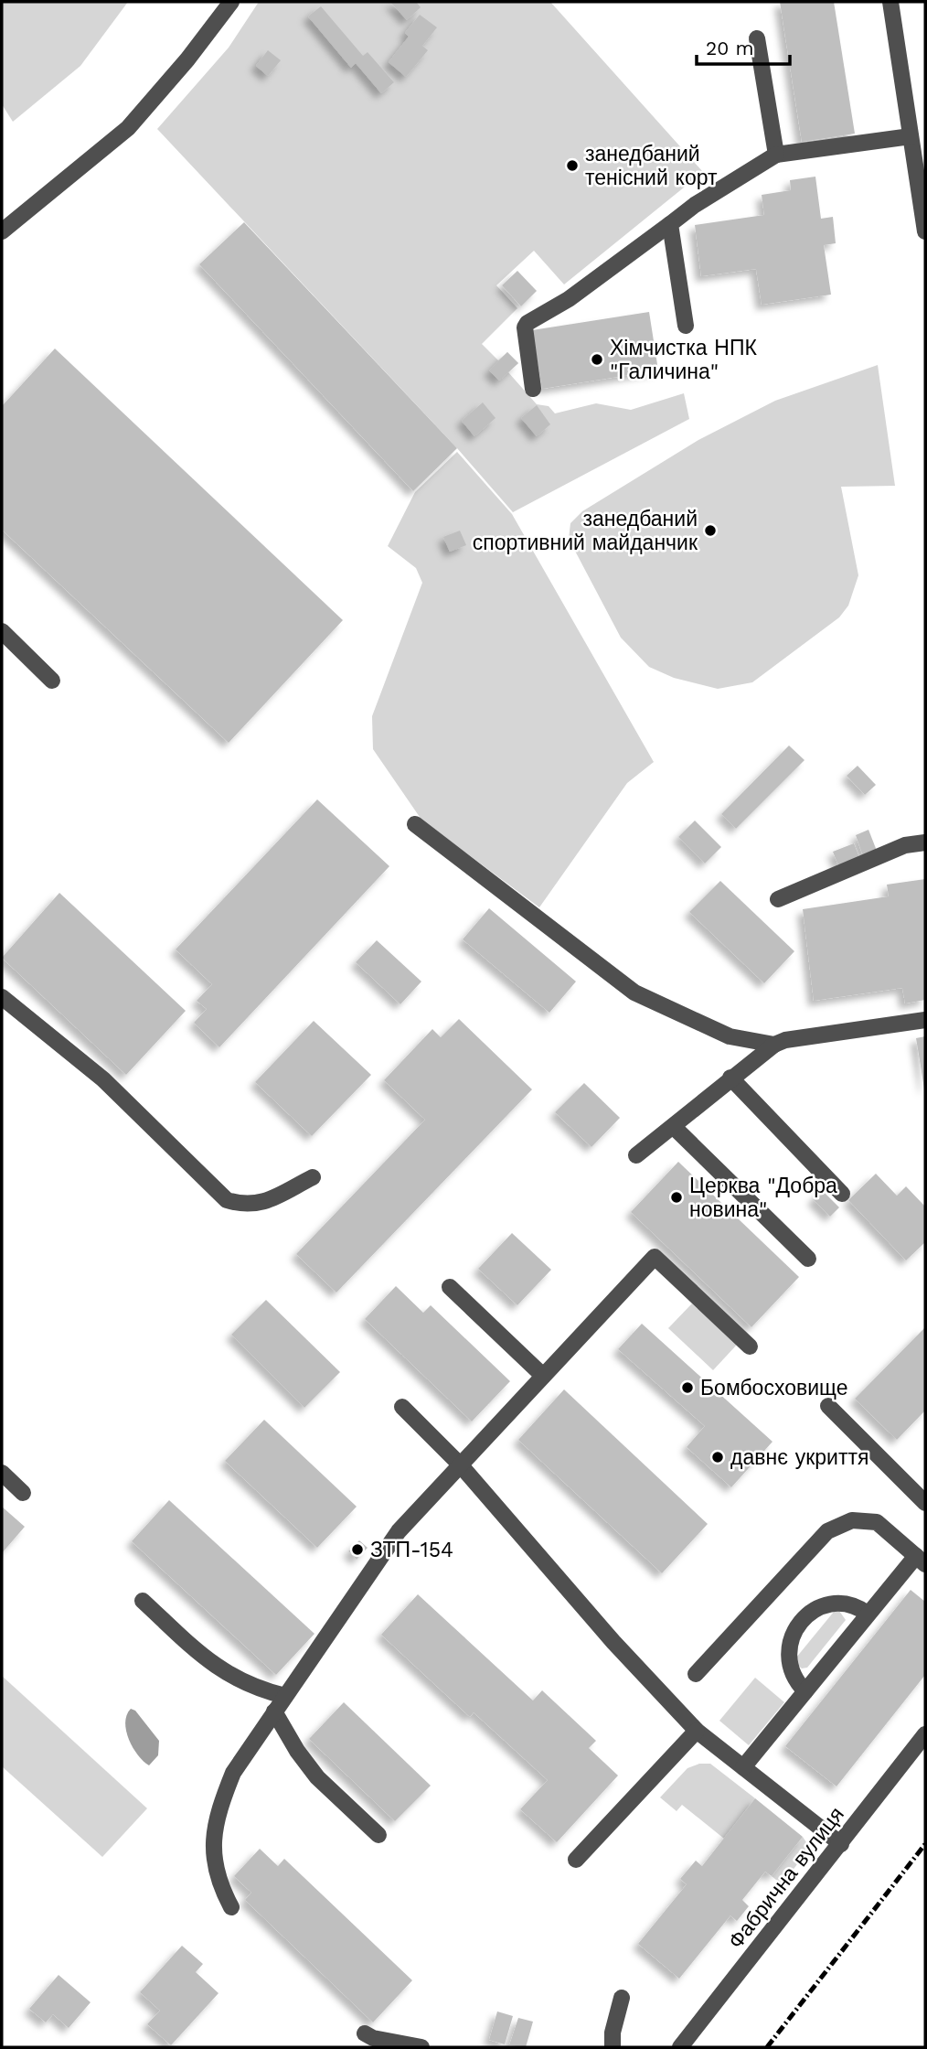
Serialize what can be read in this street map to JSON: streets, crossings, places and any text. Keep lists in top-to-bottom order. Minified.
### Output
{"streets":{"street":["Фабрична вулиця"]},"places":["занедбаний тенісний корт","Хімчистка НПК \"Галичина\"","занедбаний спортивний майданчик","Церква \"Добра новина\"","Бомбосховище","давнє укриття","ЗТП-154"],"scale_bar":"20 m"}
